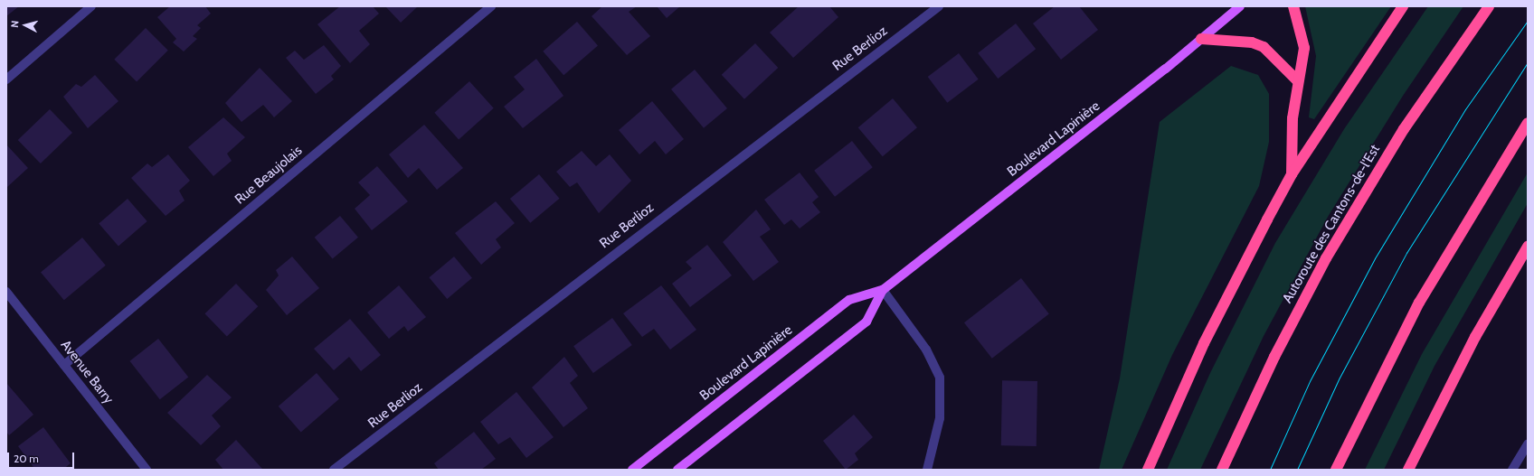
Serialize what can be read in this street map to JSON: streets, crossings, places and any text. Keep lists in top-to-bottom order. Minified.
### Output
{"streets":{"highway":["Autoroute des Cantons-de-l'Est"],"main road":["Boulevard Lapinière"],"street":["Rue Berlioz","Rue Beaujolais","Avenue Barry"]},"crossings":[["Rue Beaujolais","Avenue Barry"]],"scale_bar":"20 m","north":"left"}
